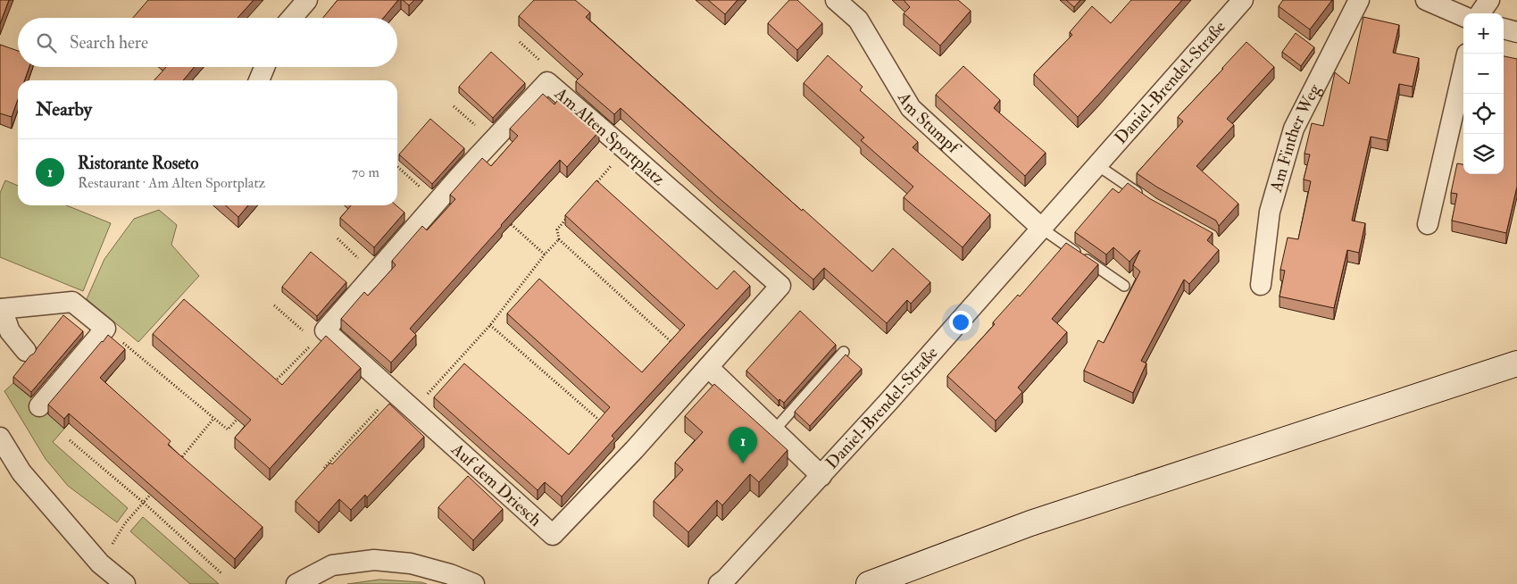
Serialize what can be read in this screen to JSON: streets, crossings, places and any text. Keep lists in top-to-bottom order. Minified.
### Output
{"streets":{"street":["Daniel-Brendel-Straße","Am Stumpf","Am Alten Sportplatz","Am Finther Weg","Auf dem Driesch"]},"crossings":[["Daniel-Brendel-Straße","Am Stumpf"],["Am Alten Sportplatz","Auf dem Driesch"]],"page":{"map_buttons":["+","−"],"search":"Search here","heading":"Nearby","list":[{"mark":"1","name":"Ristorante Roseto","note":"Restaurant · Am Alten Sportplatz","value":"70 m"}],"pins":"1"}}
